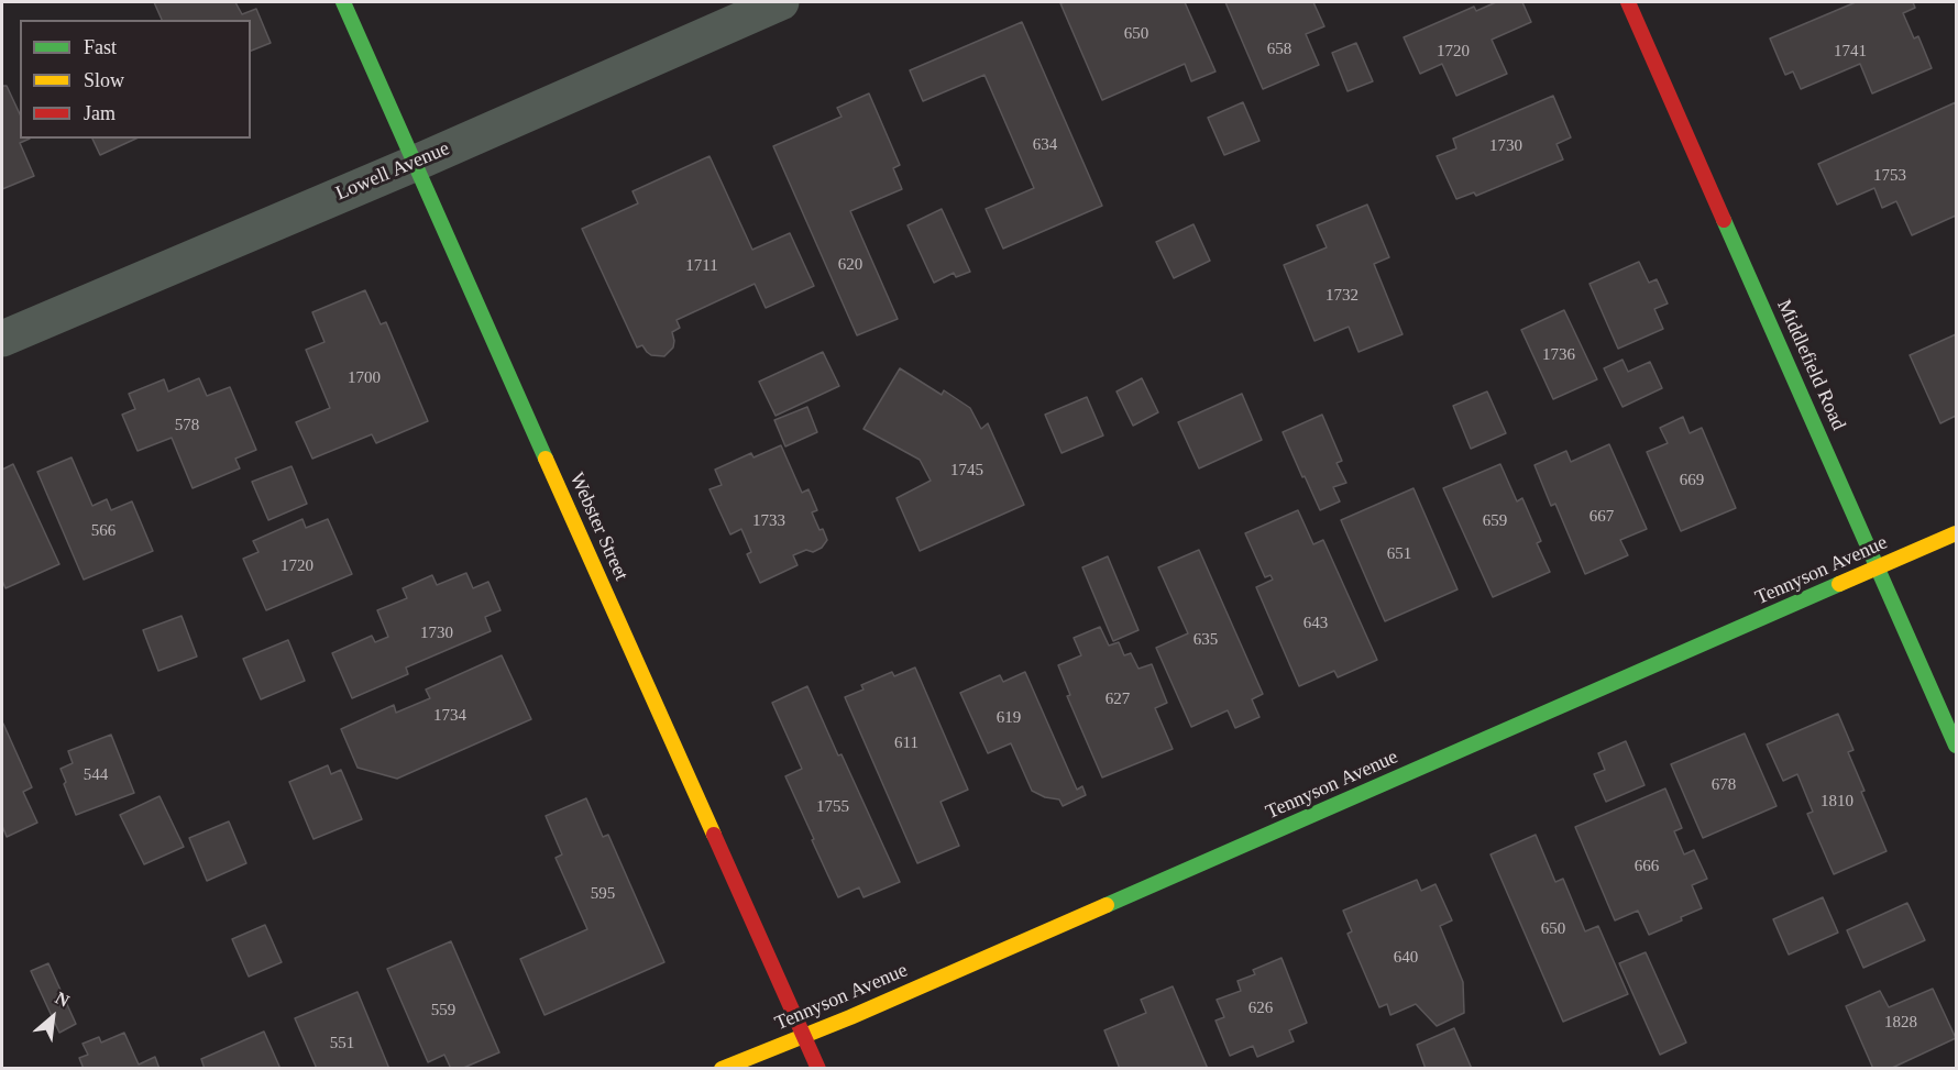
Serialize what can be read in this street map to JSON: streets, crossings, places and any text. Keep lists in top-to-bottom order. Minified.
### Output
{"streets":{"street":["Lowell Avenue","Middlefield Road","Webster Street","Tennyson Avenue"]},"crossings":[["Lowell Avenue","Webster Street"],["Middlefield Road","Tennyson Avenue"],["Webster Street","Tennyson Avenue"]],"house_numbers":["650","658","1720","1741","634","1730","1753","620","1711","1732","1736","1700","578","1745","669","667","1733","659","566","651","1720","643","1730","635","627","1734","619","611","544","678","1810","1755","666","595","650","640","626","559","1828","551"],"legend":["Fast","Slow","Jam"],"north":"top right"}
